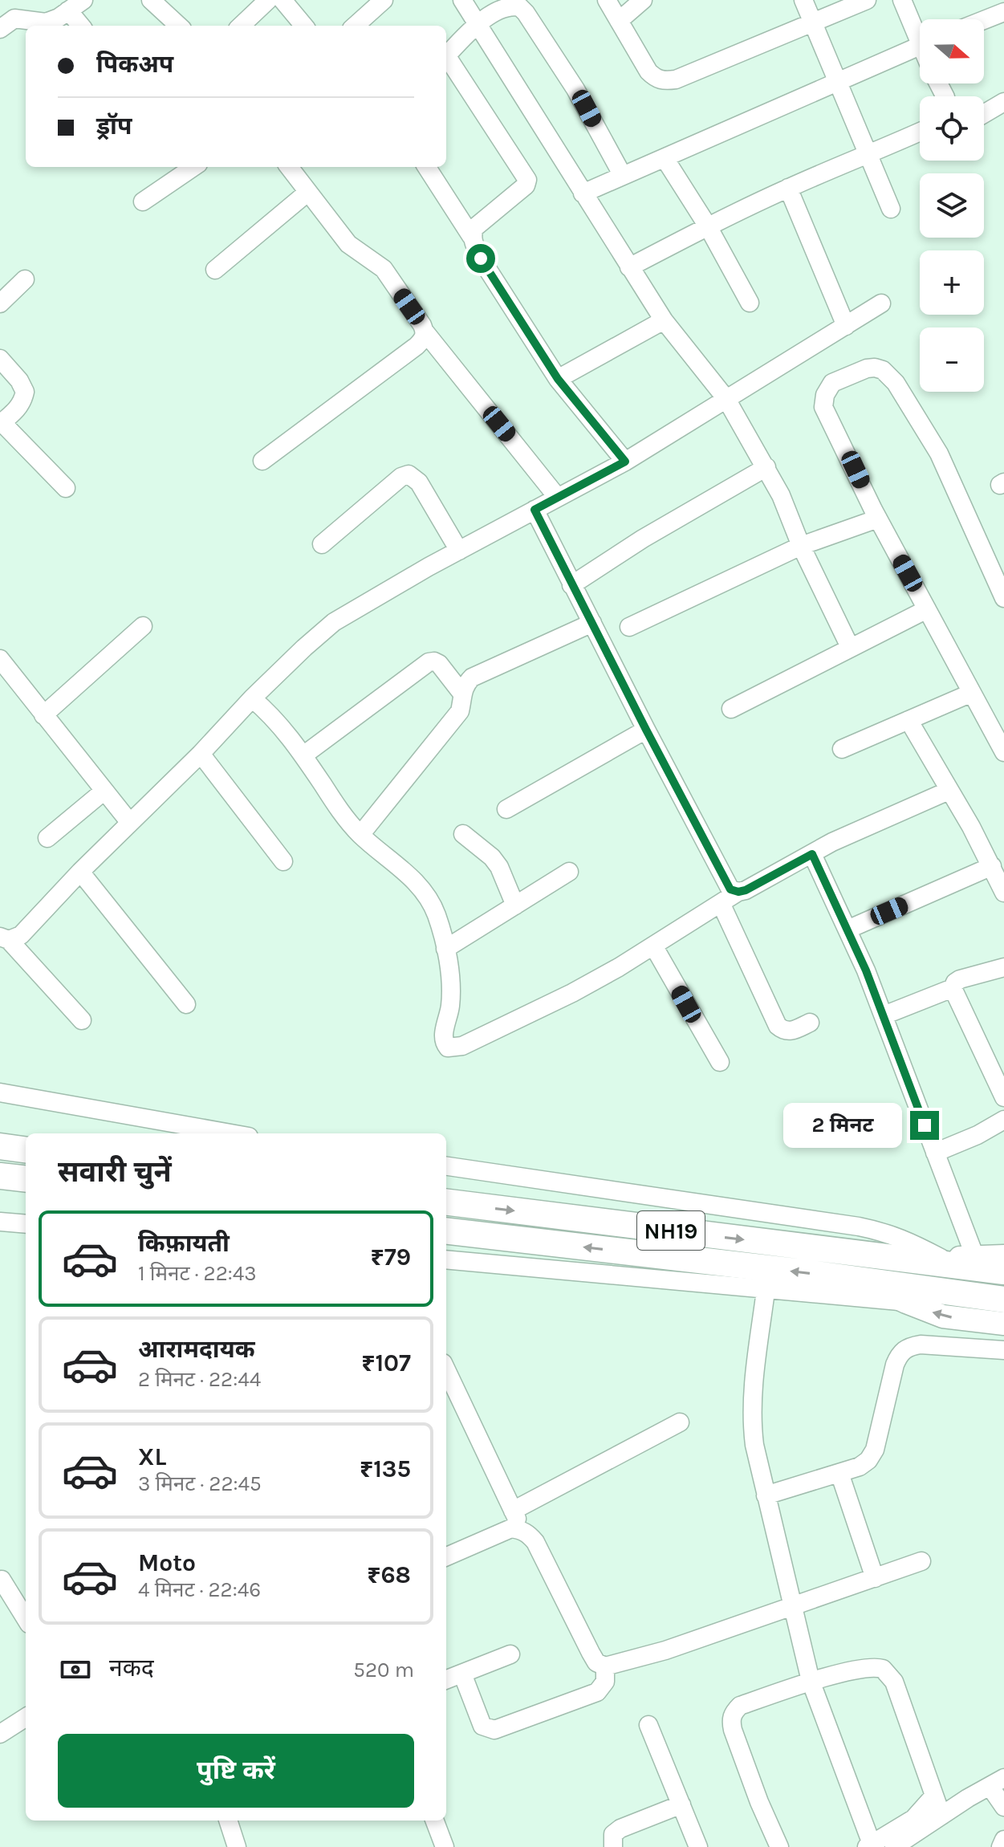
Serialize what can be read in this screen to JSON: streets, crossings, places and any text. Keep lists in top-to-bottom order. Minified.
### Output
{"streets":{"highway":["NH19"]},"north":"right","page":{"map_buttons":["+","−"],"banner":["पिकअप","ड्रॉप"],"bubble":"2 मिनट","heading":"सवारी चुनें","list":[{"name":"किफ़ायती","note":"1 मिनट · 22:43","value":"₹79"},{"name":"आरामदायक","note":"2 मिनट · 22:44","value":"₹107"},{"name":"XL","note":"3 मिनट · 22:45","value":"₹135"},{"name":"Moto","note":"4 मिनट · 22:46","value":"₹68"}],"pay":["नकद","520 m"],"buttons":"पुष्टि करें"}}
